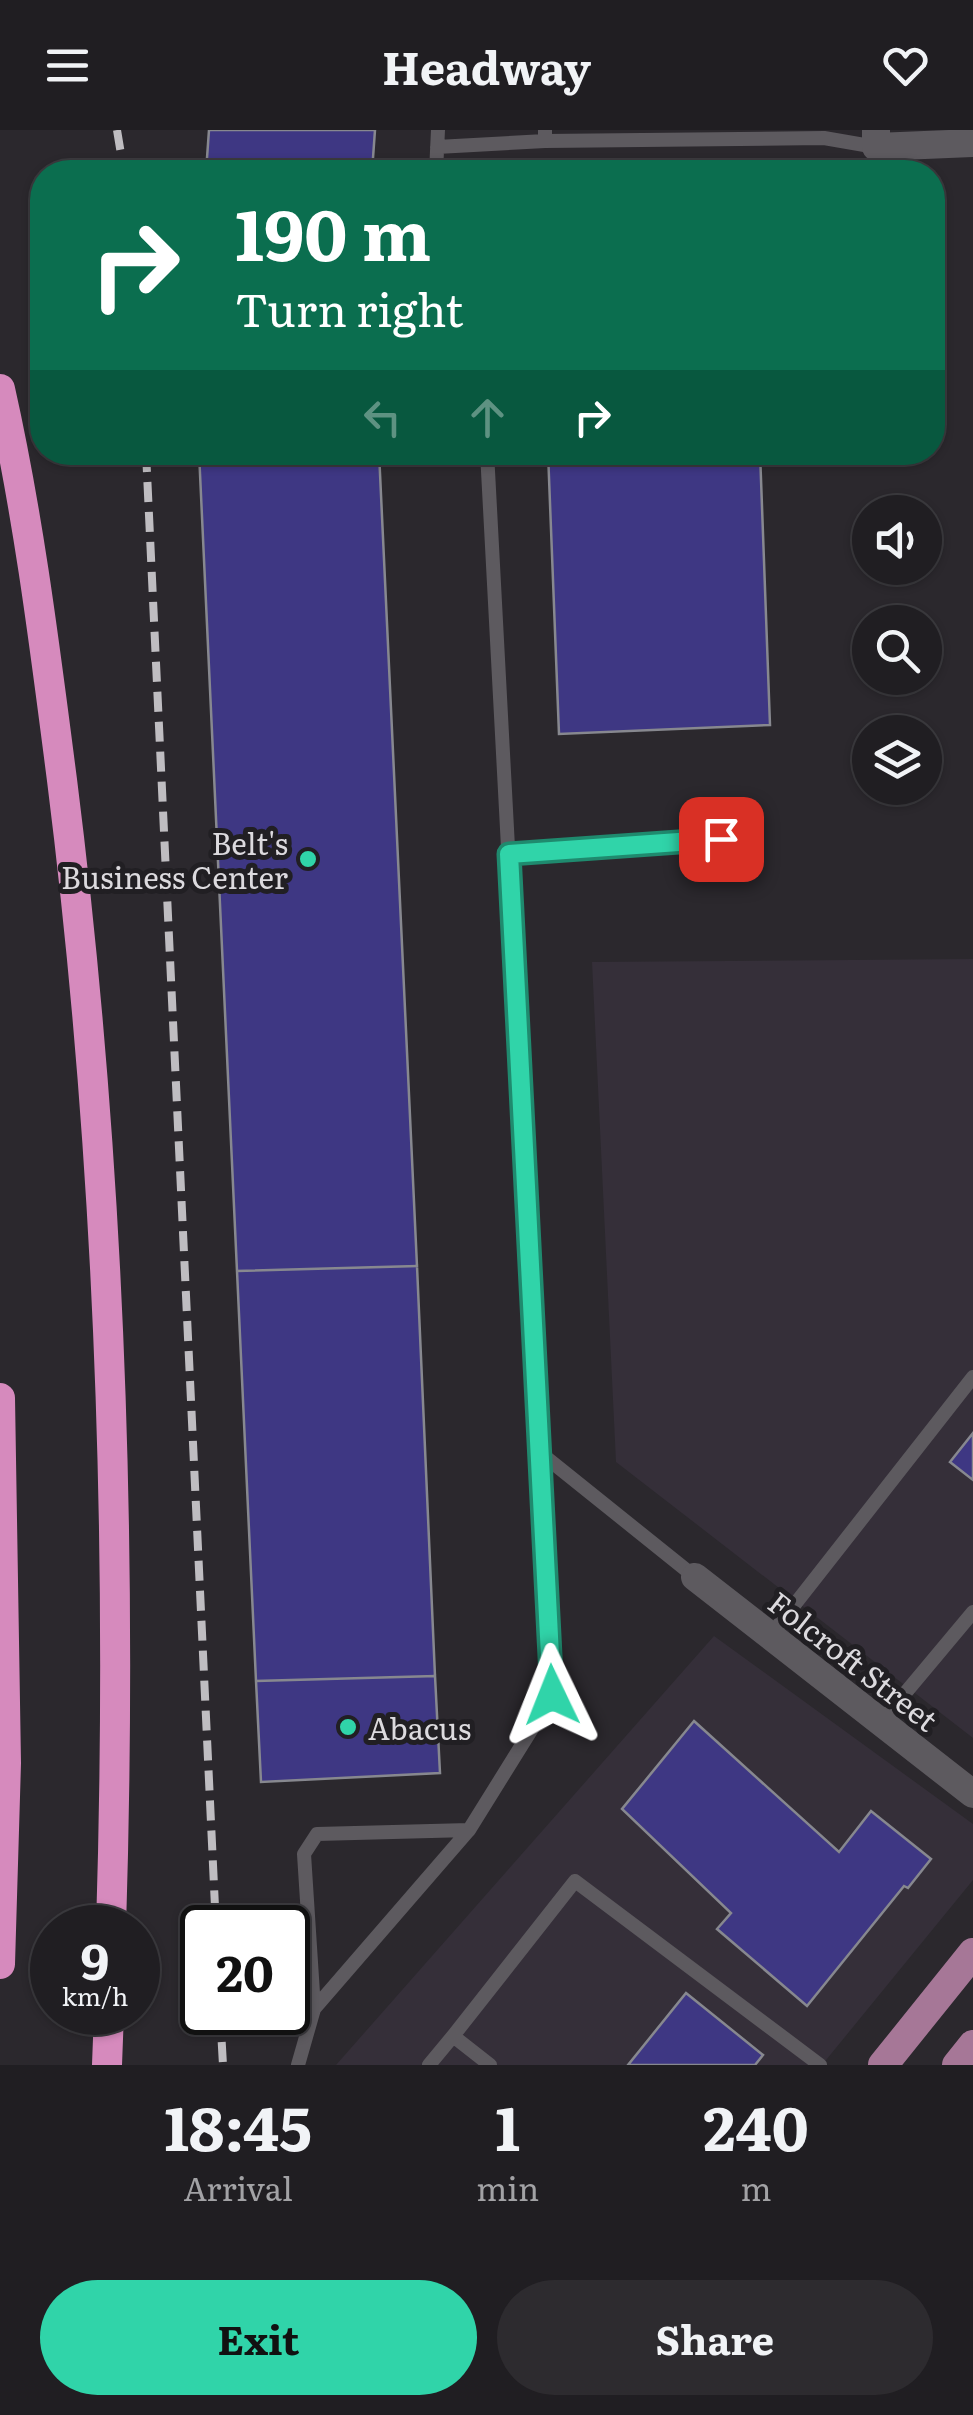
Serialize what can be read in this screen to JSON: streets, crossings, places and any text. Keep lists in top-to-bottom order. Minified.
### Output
{"streets":{"street":["Folcroft Street"]},"places":["Belt's Business Center","Abacus"],"page":{"header":"Headway","turn":["190 m","Turn right"],"speed":"9 km/h","limit":"20","eta":["18:45","Arrival","1","min","240","m"],"buttons":["Exit","Share"]}}
